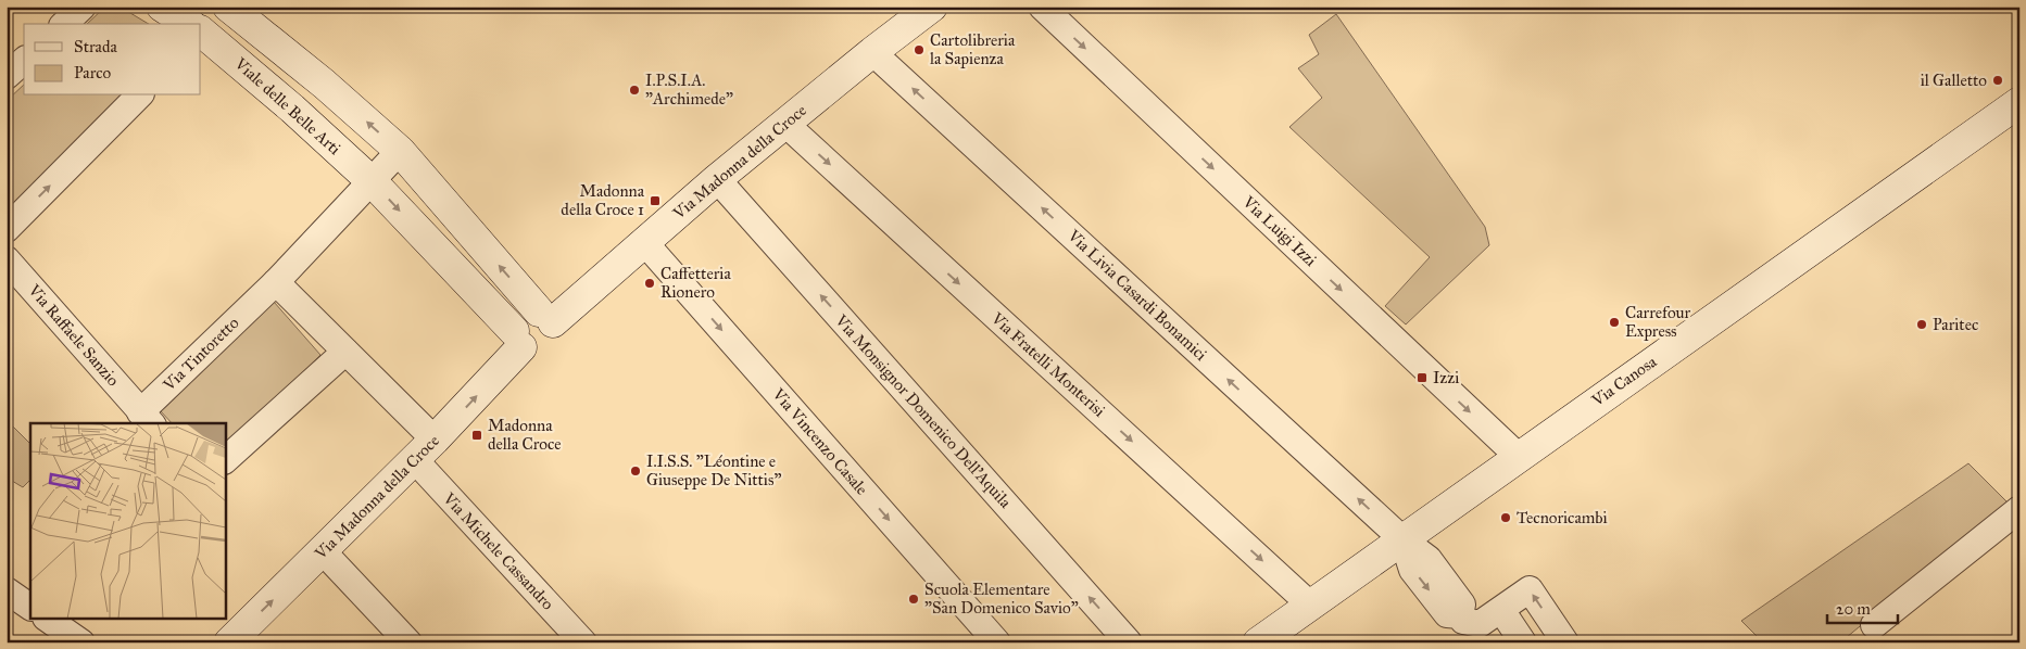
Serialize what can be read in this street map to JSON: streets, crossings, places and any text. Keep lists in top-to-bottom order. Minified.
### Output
{"streets":{"street":["Viale delle Belle Arti","Via Madonna della Croce","Via Luigi Izzi","Via Livia Casardi Bonamici","Via Raffaele Sanzio","Via Tintoretto","Via Fratelli Monterisi","Via Canosa","Via Monsignor Domenico Dell'Aquila","Via Vincenzo Casale","Via Michele Cassandro"]},"crossings":[["Viale delle Belle Arti","Via Madonna della Croce"],["Viale delle Belle Arti","Via Tintoretto"],["Via Madonna della Croce","Via Livia Casardi Bonamici"],["Via Madonna della Croce","Via Fratelli Monterisi"],["Via Madonna della Croce","Via Monsignor Domenico Dell'Aquila"],["Via Madonna della Croce","Via Vincenzo Casale"],["Via Madonna della Croce","Via Michele Cassandro"],["Via Luigi Izzi","Via Canosa"],["Via Livia Casardi Bonamici","Via Canosa"],["Via Raffaele Sanzio","Via Tintoretto"],["Via Fratelli Monterisi","Via Canosa"]],"one_way":["Via Luigi Izzi","Via Livia Casardi Bonamici","Via Fratelli Monterisi","Via Monsignor Domenico Dell'Aquila","Via Vincenzo Casale"],"places":{"other":["Cartolibreria la Sapienza","il Galletto","I.P.S.I.A. \"Archimede\"","Caffetteria Rionero","Carrefour Express","Paritec","I.I.S.S. \"Léontine e Giuseppe De Nittis\"","Tecnoricambi","Scuola Elementare \"San Domenico Savio\""],"transit":["Madonna della Croce 1","Izzi","Madonna della Croce"]},"legend":["Strada","Parco"],"scale_bar":"20 m"}
